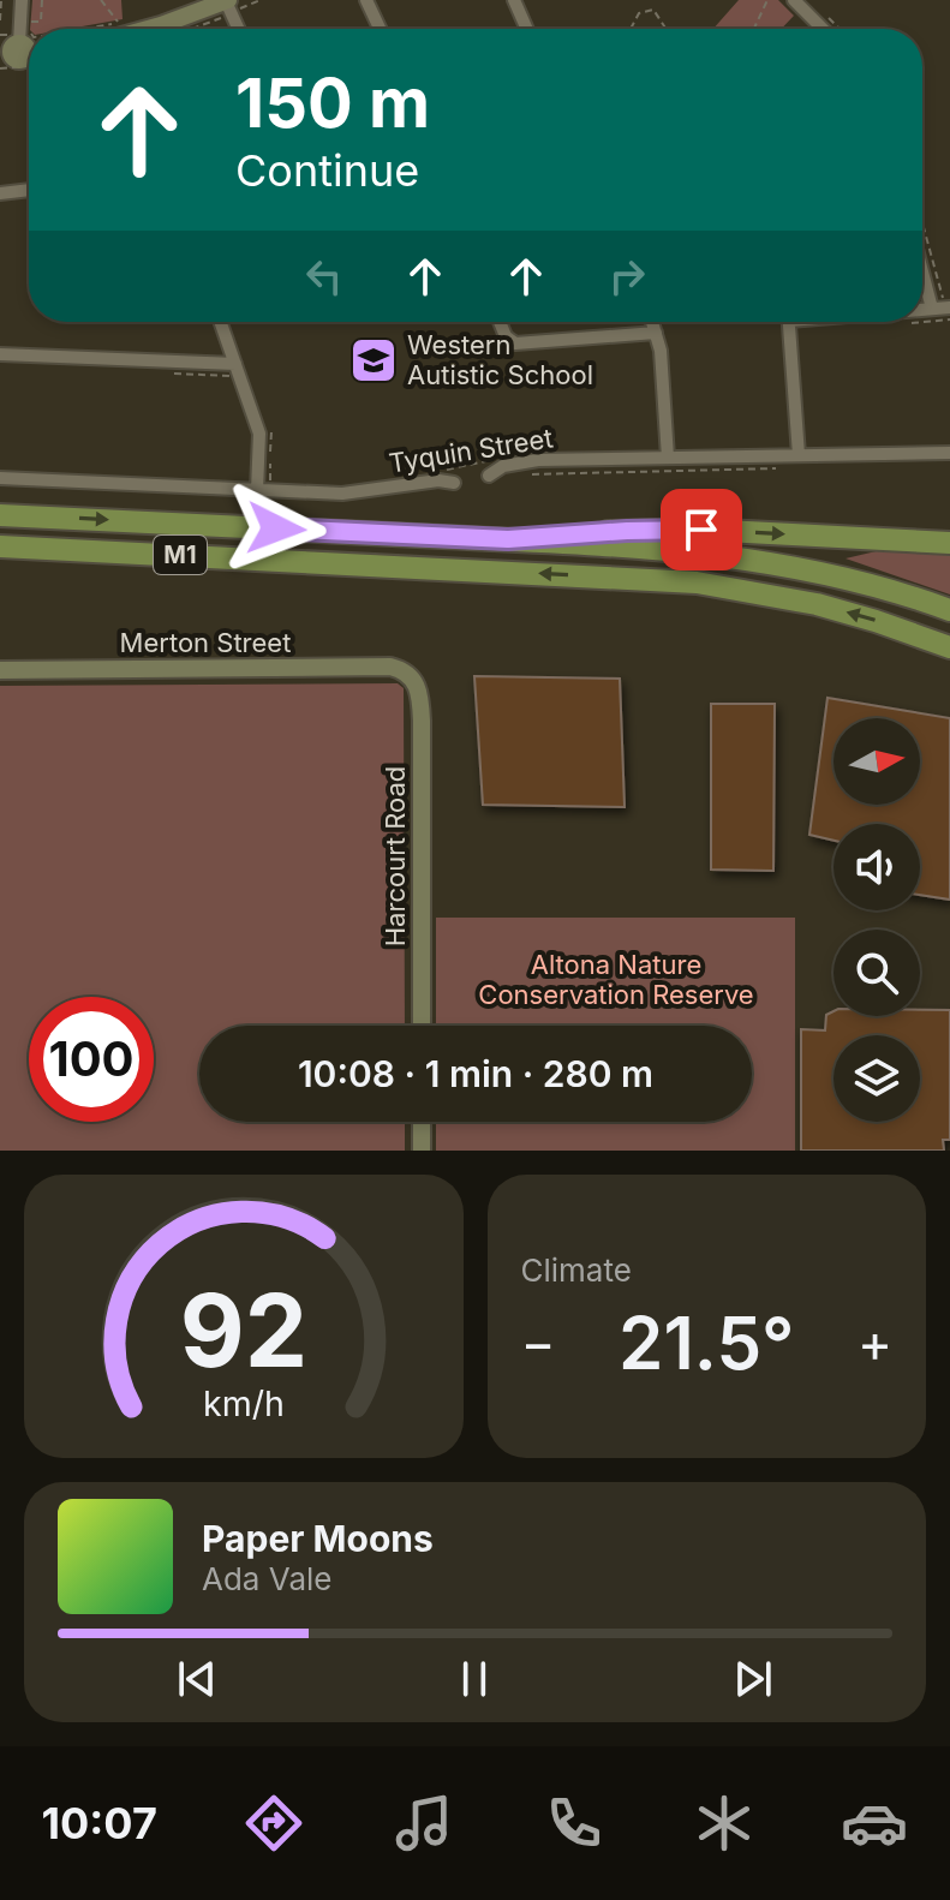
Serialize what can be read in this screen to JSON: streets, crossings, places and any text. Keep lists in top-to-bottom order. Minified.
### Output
{"streets":{"highway":["M1"],"street":["Tyquin Street","Merton Street","Harcourt Road"]},"crossings":[["Merton Street","Harcourt Road"]],"parks":["Altona Nature Conservation Reserve"],"places":{"school or university":["Western Autistic School"]},"north":"right","page":{"turn":["150 m","Continue"],"limit":"100","trip":"10:08 · 1 min · 280 m","tile":"Climate","heat":["−","21.5°","+"],"song":["Paper Moons","Ada Vale"],"tabs":"10:07","gauge":["92","km/h"]}}
